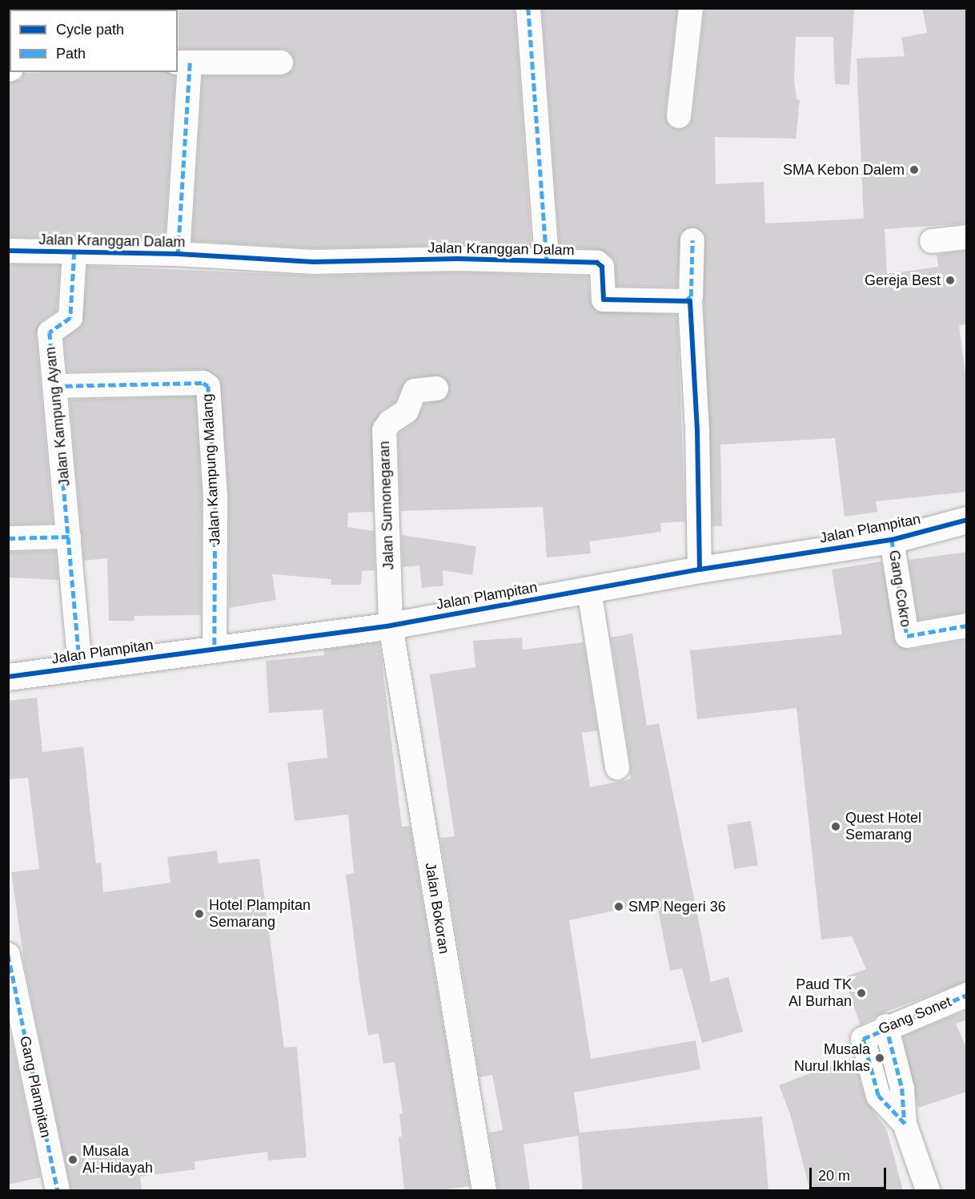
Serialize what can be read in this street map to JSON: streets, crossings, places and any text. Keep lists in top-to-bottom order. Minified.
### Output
{"streets":{"street":["Jalan Kranggan Dalam","Jalan Kampung Ayam","Jalan Kampung Malang","Jalan Sumonegaran","Jalan Plampitan","Gang Cokro","Jalan Bokoran","Gang Sonet","Gang Plampitan"]},"crossings":[["Jalan Kranggan Dalam","Jalan Kampung Ayam"],["Jalan Kampung Ayam","Jalan Kampung Malang"],["Jalan Kampung Ayam","Jalan Plampitan"],["Jalan Kampung Malang","Jalan Plampitan"],["Jalan Sumonegaran","Jalan Plampitan"],["Jalan Sumonegaran","Jalan Bokoran"],["Jalan Plampitan","Gang Cokro"],["Jalan Plampitan","Jalan Bokoran"]],"places":["SMA Kebon Dalem","Gereja Best","Quest Hotel Semarang","SMP Negeri 36","Hotel Plampitan Semarang","Paud TK Al Burhan","Musala Nurul Ikhlas","Musala Al-Hidayah"],"legend":["Cycle path","Path"],"scale_bar":"20 m"}
